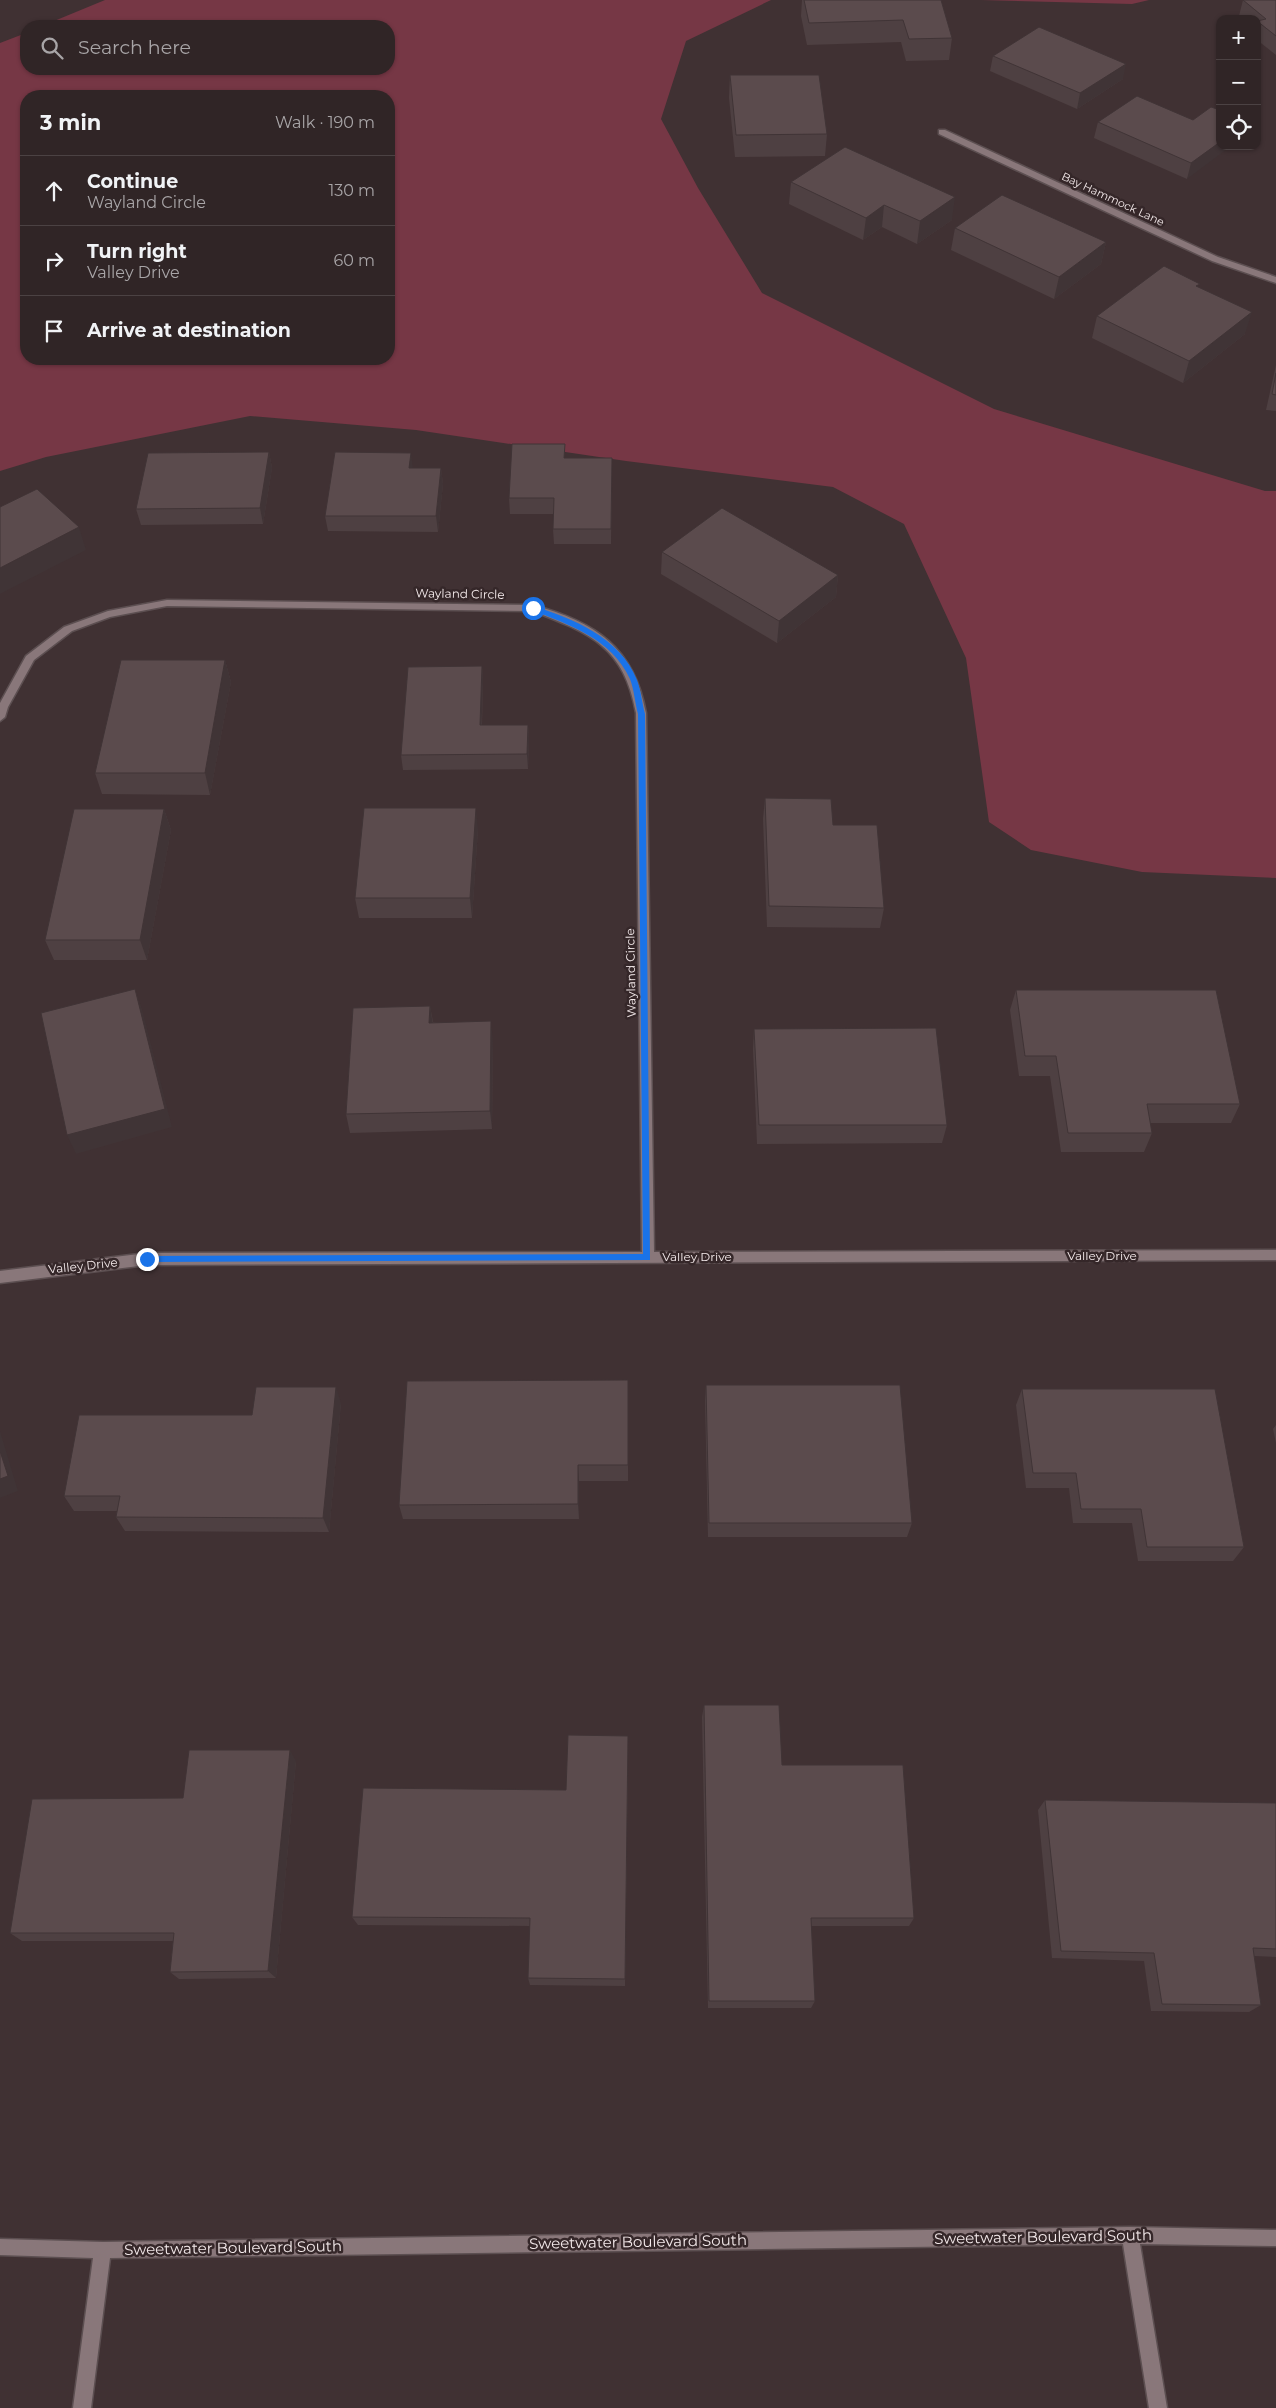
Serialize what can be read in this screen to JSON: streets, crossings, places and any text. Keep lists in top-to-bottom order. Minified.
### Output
{"streets":{"street":["Bay Hammock Lane","Wayland Circle","Valley Drive","Sweetwater Boulevard South"]},"crossings":[["Wayland Circle","Valley Drive"]],"page":{"map_buttons":["+","−"],"search":"Search here","heading":["3 min","Walk · 190 m"],"list":[["Continue","Wayland Circle","130 m"],["Turn right","Valley Drive","60 m"],"Arrive at destination"]}}
